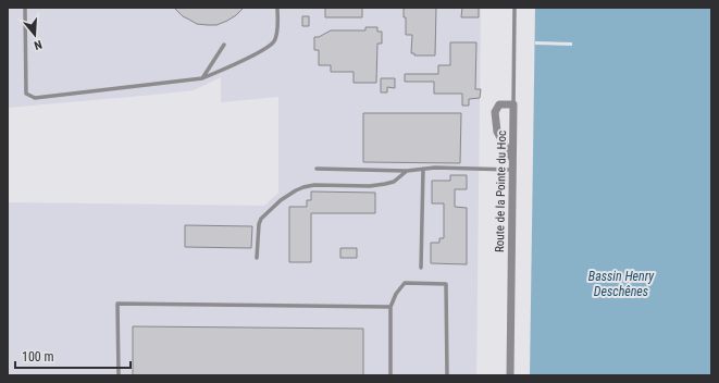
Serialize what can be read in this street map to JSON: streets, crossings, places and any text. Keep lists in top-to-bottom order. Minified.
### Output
{"streets":{"street":["Route de la Pointe du Hoc"]},"water":["Bassin Henry Deschênes"],"scale_bar":"100 m","north":"bottom"}
